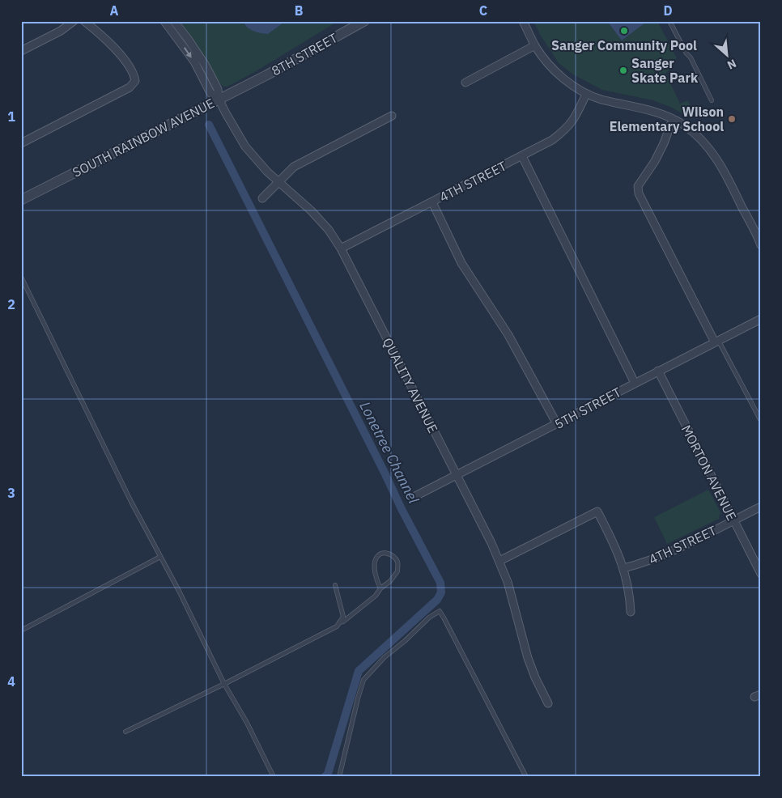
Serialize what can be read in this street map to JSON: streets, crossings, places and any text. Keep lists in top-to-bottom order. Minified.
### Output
{"streets":{"street":["8TH STREET","SOUTH RAINBOW AVENUE","4TH STREET","QUALITY AVENUE","5TH STREET","MORTON AVENUE"]},"crossings":[["8TH STREET","SOUTH RAINBOW AVENUE"],["SOUTH RAINBOW AVENUE","QUALITY AVENUE"],["4TH STREET","QUALITY AVENUE"],["4TH STREET","MORTON AVENUE"],["QUALITY AVENUE","5TH STREET"],["5TH STREET","MORTON AVENUE"]],"water":["Lonetree Channel"],"places":["Sanger Community Pool","Sanger Skate Park","Wilson Elementary School"],"north":"bottom right","grid":{"columns":["A","B","C","D"],"rows":["1","2","3","4"]}}
